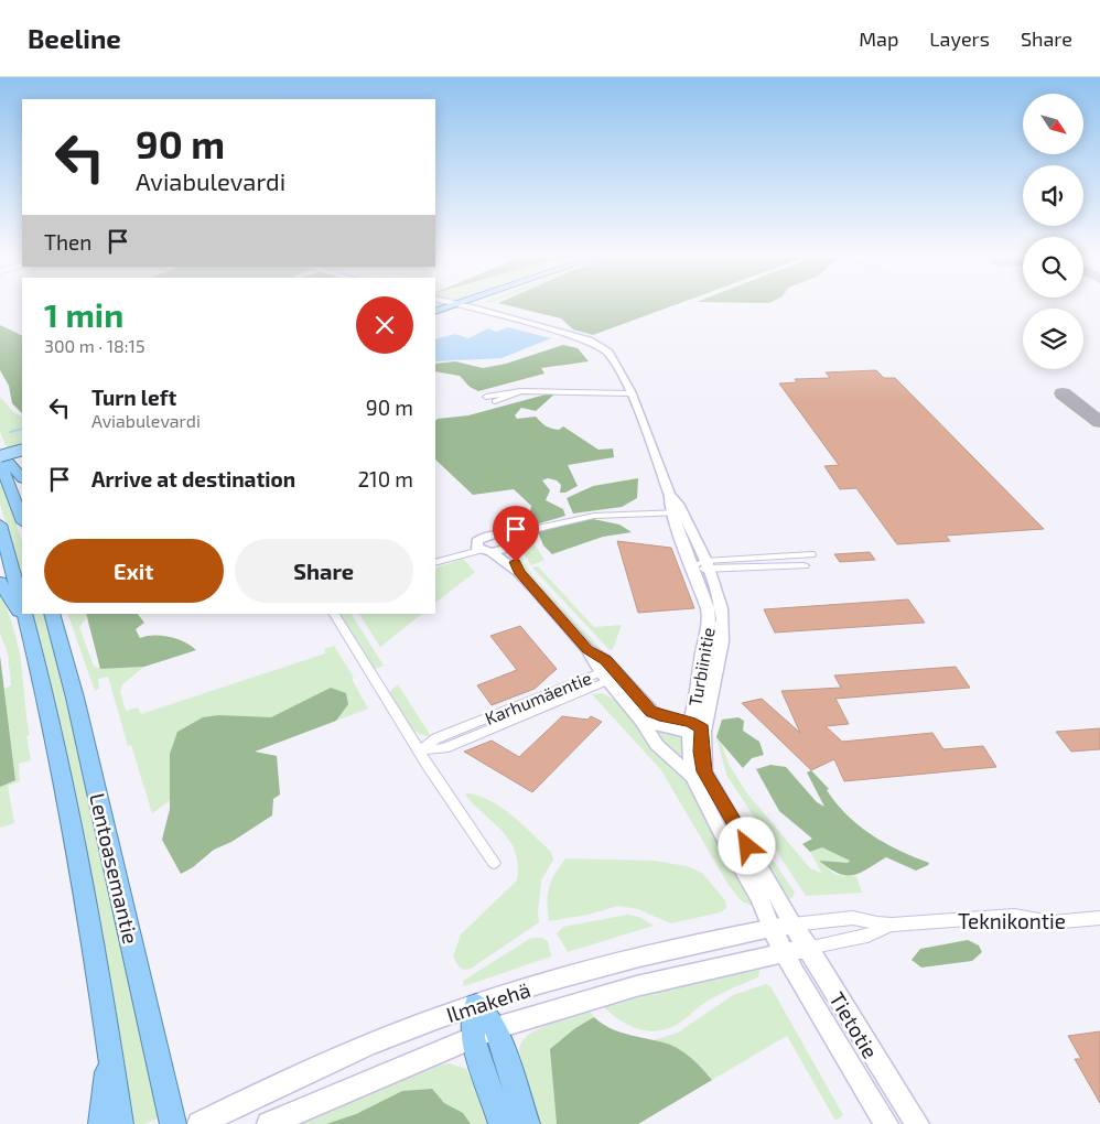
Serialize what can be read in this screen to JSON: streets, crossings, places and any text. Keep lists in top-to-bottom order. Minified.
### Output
{"streets":{"highway":["Lentoasemantie"],"main road":["Ilmakehä","Tietotie"],"street":["Turbiinitie","Karhumäentie","Teknikontie"]},"crossings":[["Teknikontie","Ilmakehä"],["Teknikontie","Tietotie"],["Ilmakehä","Tietotie"]],"north":"bottom right","page":{"header":"Beeline","nav":["Map","Layers","Share"],"turn":["90 m","Aviabulevardi"],"then":"Then","heading":["1 min","300 m · 18:15"],"list":[{"name":"Turn left","note":"Aviabulevardi","value":"90 m"},{"name":"Arrive at destination","value":"210 m"}],"buttons":["Exit","Share"]}}
